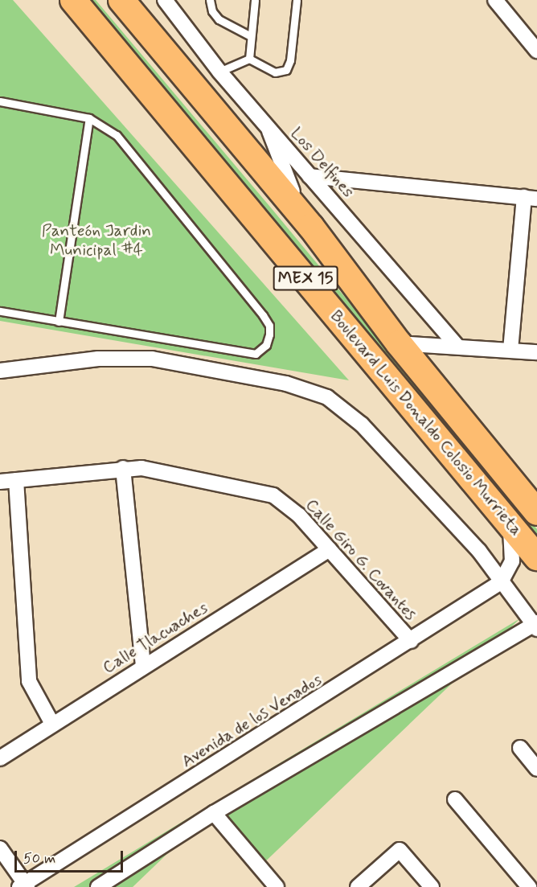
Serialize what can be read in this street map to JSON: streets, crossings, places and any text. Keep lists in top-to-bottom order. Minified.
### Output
{"streets":{"highway":["MEX 15","Boulevard Luis Donaldo Colosio Murrieta"],"street":["Los Delfines","Calle Giro G. Covantes","Calle Tlacuaches","Avenida de los Venados"]},"crossings":[["Calle Giro G. Covantes","Calle Tlacuaches"],["Calle Giro G. Covantes","Avenida de los Venados"]],"parks":["Panteón Jardin Municipal #4"],"scale_bar":"50 m"}
